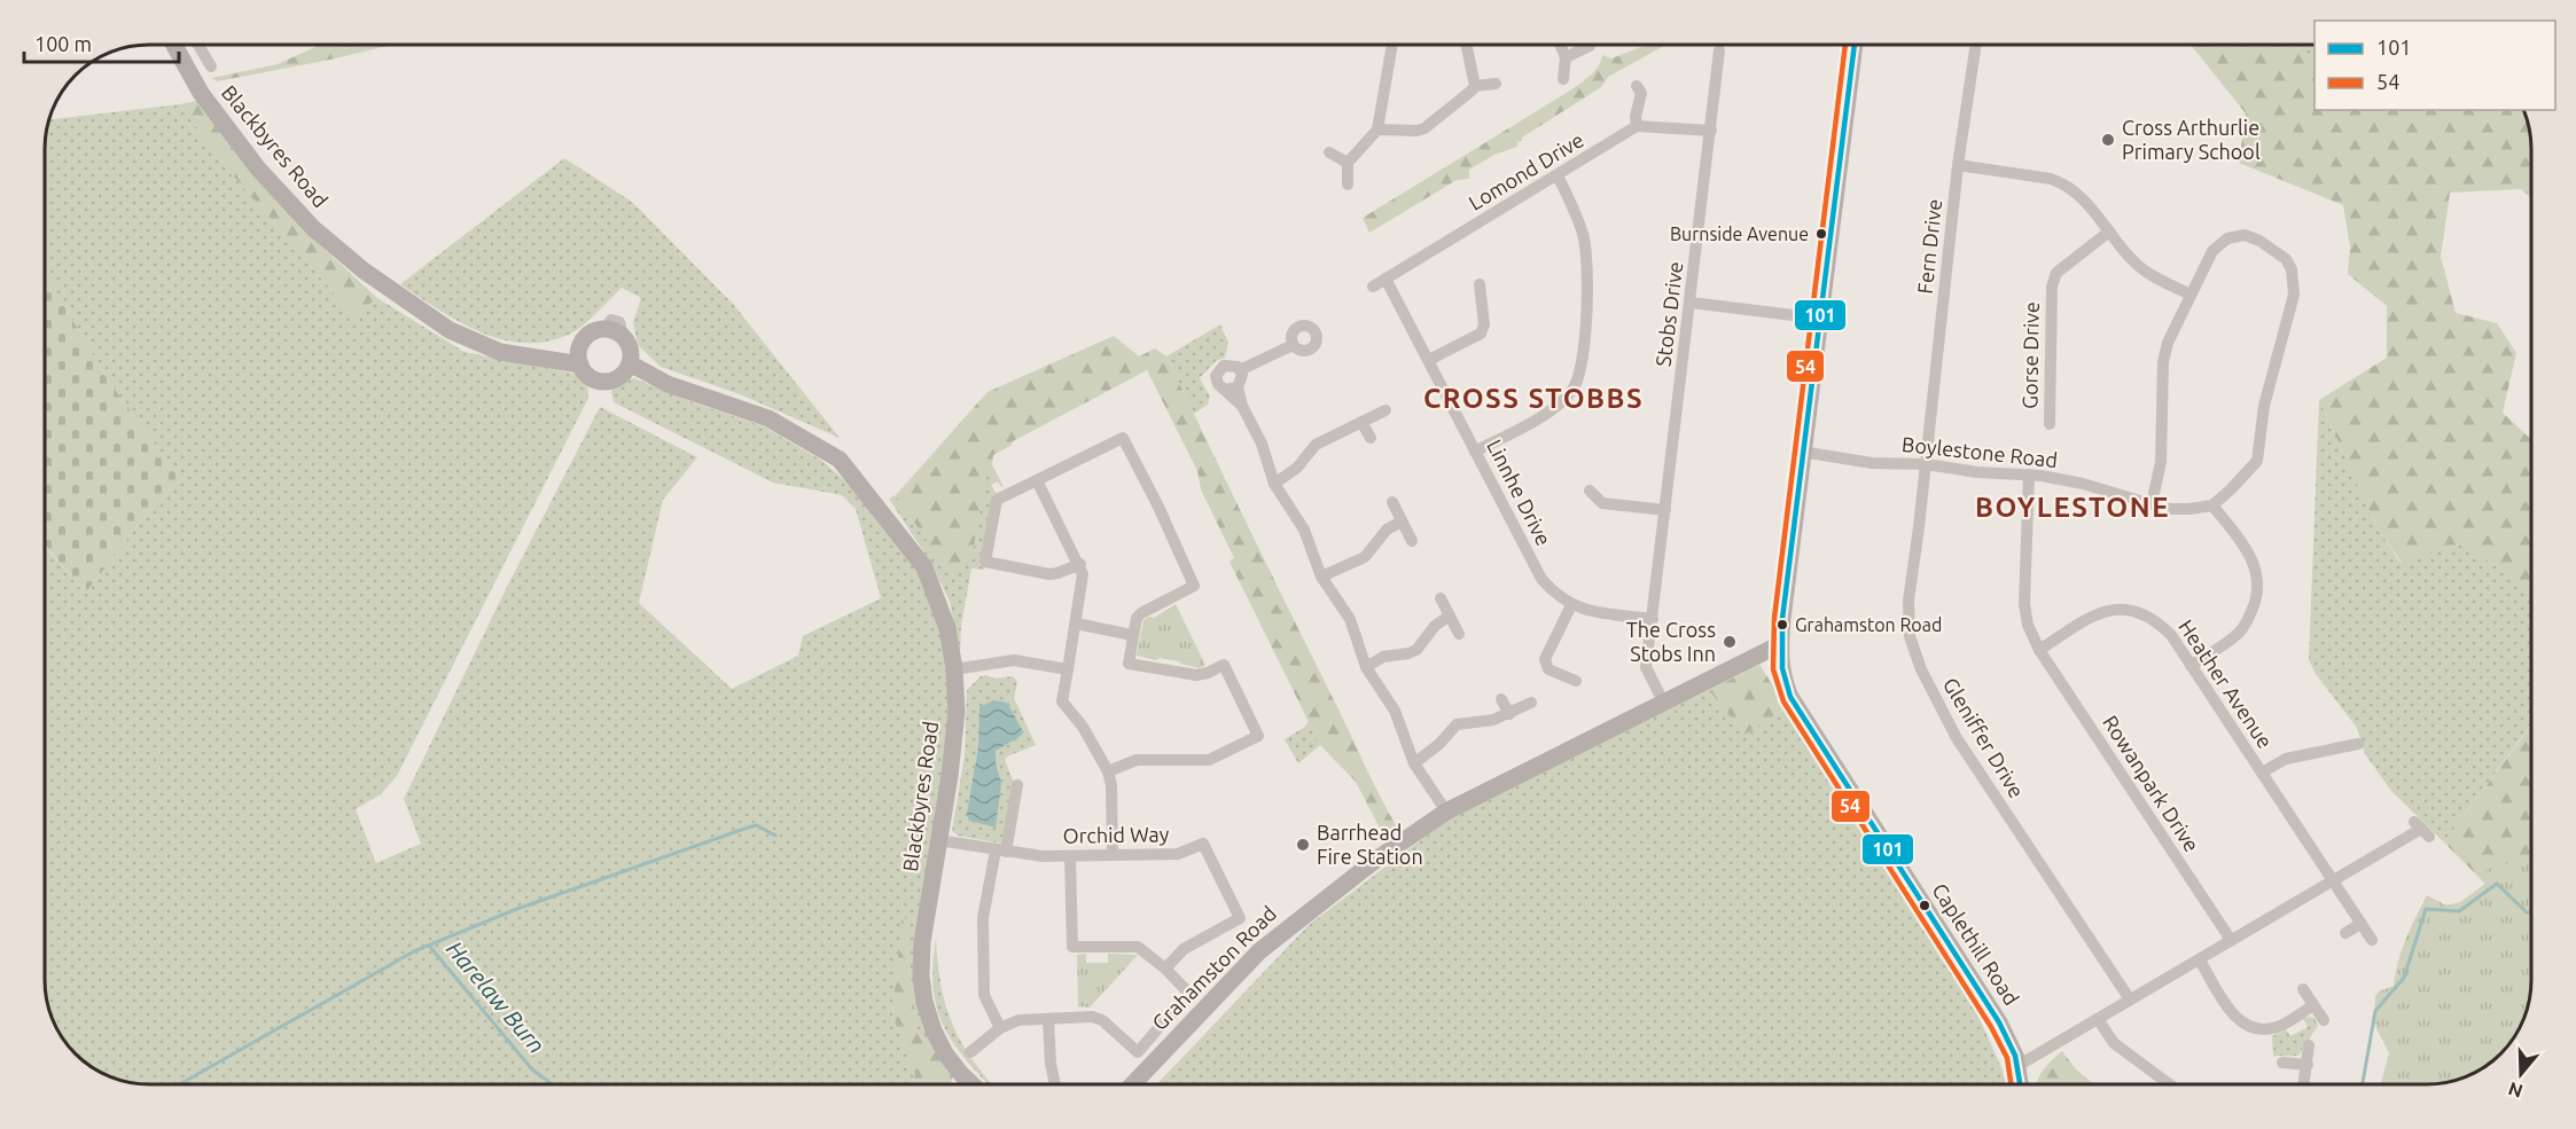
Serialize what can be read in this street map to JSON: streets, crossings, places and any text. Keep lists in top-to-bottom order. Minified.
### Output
{"streets":{"main road":["Blackbyres Road","Caplethill Road","Grahamston Road"],"street":["Lomond Drive","Fern Drive","Stobs Drive","Gorse Drive","Boylestone Road","Linnhe Drive","Heather Avenue","Gleniffer Drive","Rowanpark Drive","Orchid Way"]},"crossings":[["Blackbyres Road","Orchid Way"],["Lomond Drive","Linnhe Drive"],["Fern Drive","Boylestone Road"],["Fern Drive","Gleniffer Drive"],["Stobs Drive","Linnhe Drive"],["Stobs Drive","Grahamston Road"],["Boylestone Road","Gleniffer Drive"],["Boylestone Road","Rowanpark Drive"],["Boylestone Road","Caplethill Road"],["Heather Avenue","Rowanpark Drive"],["Caplethill Road","Grahamston Road"]],"districts":["CROSS STOBBS","BOYLESTONE"],"water":["Harelaw Burn"],"places":["Cross Arthurlie Primary School","Burnside Avenue","Grahamston Road","The Cross Stobs Inn","Barrhead Fire Station"],"lines":["transit line 101","transit line 54"],"legend":["101","54"],"scale_bar":"100 m","north":"bottom"}
